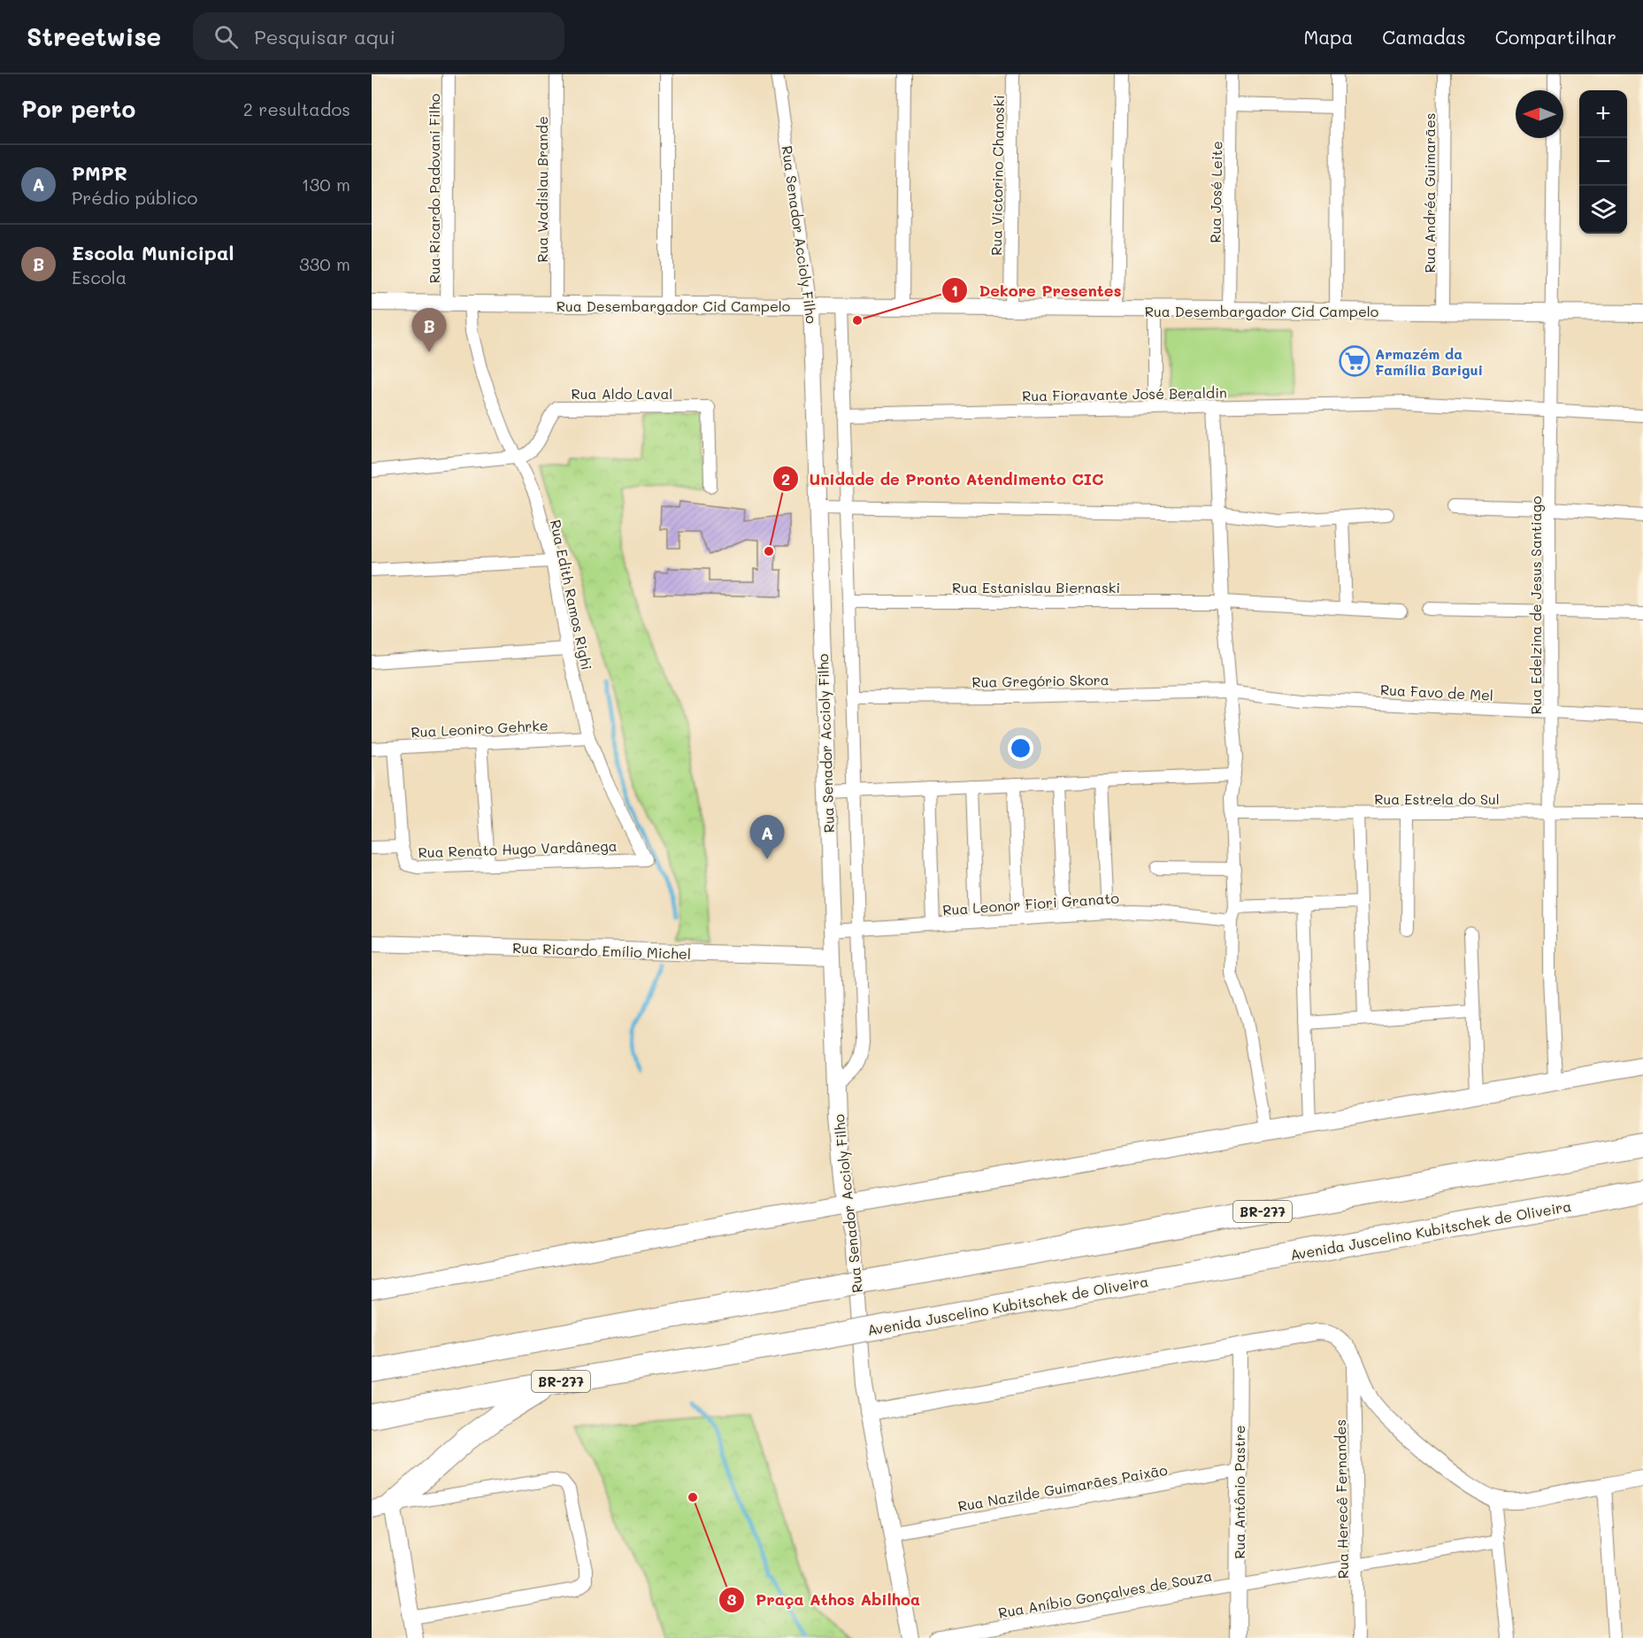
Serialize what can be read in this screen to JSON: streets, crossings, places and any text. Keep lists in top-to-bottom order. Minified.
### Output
{"streets":{"highway":["BR-277","Avenida Juscelino Kubitschek de Oliveira"],"street":["Rua Victorino Chanoski","Rua Ricardo Padovani Filho","Rua Wadislau Brande","Rua José Leite","Rua Andréa Guimarães","Rua Senador Accioly Filho","Rua Desembargador Cid Campelo","Rua Aldo Laval","Rua Fioravante José Beraldin","Rua Estanislau Biernaski","Rua Edith Ramos Righi","Rua Edelzina de Jesus Santiago","Rua Gregório Skora","Rua Favo de Mel","Rua Leoniro Gehrke","Rua Estrela do Sul","Rua Renato Hugo Vardânega","Rua Leonor Fiori Granato","Rua Ricardo Emílio Michel","Rua Nazilde Guimarães Paixão","Rua Antônio Pastre","Rua Herecê Fernandes","Rua Aníbio Gonçalves de Souza"]},"crossings":[["Rua Victorino Chanoski","Rua Desembargador Cid Campelo"],["Rua Ricardo Padovani Filho","Rua Desembargador Cid Campelo"],["Rua Wadislau Brande","Rua Desembargador Cid Campelo"],["Rua José Leite","Rua Desembargador Cid Campelo"],["Rua Andréa Guimarães","Rua Desembargador Cid Campelo"],["Rua Senador Accioly Filho","Rua Desembargador Cid Campelo"],["Rua Senador Accioly Filho","Rua Leonor Fiori Granato"],["Rua Senador Accioly Filho","Rua Ricardo Emílio Michel"],["Rua Senador Accioly Filho","Rua Nazilde Guimarães Paixão"],["Rua Desembargador Cid Campelo","Rua Edith Ramos Righi"],["Rua Desembargador Cid Campelo","Rua Edelzina de Jesus Santiago"],["Rua Aldo Laval","Rua Edith Ramos Righi"],["Rua Fioravante José Beraldin","Rua Edelzina de Jesus Santiago"],["Rua Edith Ramos Righi","Rua Leoniro Gehrke"],["Rua Edith Ramos Righi","Rua Renato Hugo Vardânega"],["Rua Edelzina de Jesus Santiago","Rua Favo de Mel"],["Rua Edelzina de Jesus Santiago","Rua Estrela do Sul"],["Rua Gregório Skora","Rua Favo de Mel"],["Rua Nazilde Guimarães Paixão","Rua Antônio Pastre"],["Rua Antônio Pastre","Rua Aníbio Gonçalves de Souza"],["Rua Herecê Fernandes","Rua Aníbio Gonçalves de Souza"]],"places":{"other":["Dekore Presentes","Unidade de Pronto Atendimento CIC","Praça Athos Abilhoa"],"supermarket":["Armazém da Família Barigui"]},"north":"left","page":{"header":"Streetwise","search":"Pesquisar aqui","nav":["Mapa","Camadas","Compartilhar"],"heading":["Por perto","2 resultados"],"map_buttons":["+","−"],"list":[{"mark":"A","name":"PMPR","note":"Prédio público","value":"130 m"},{"mark":"B","name":"Escola Municipal","note":"Escola","value":"330 m"}],"pins":["B","A"]}}
